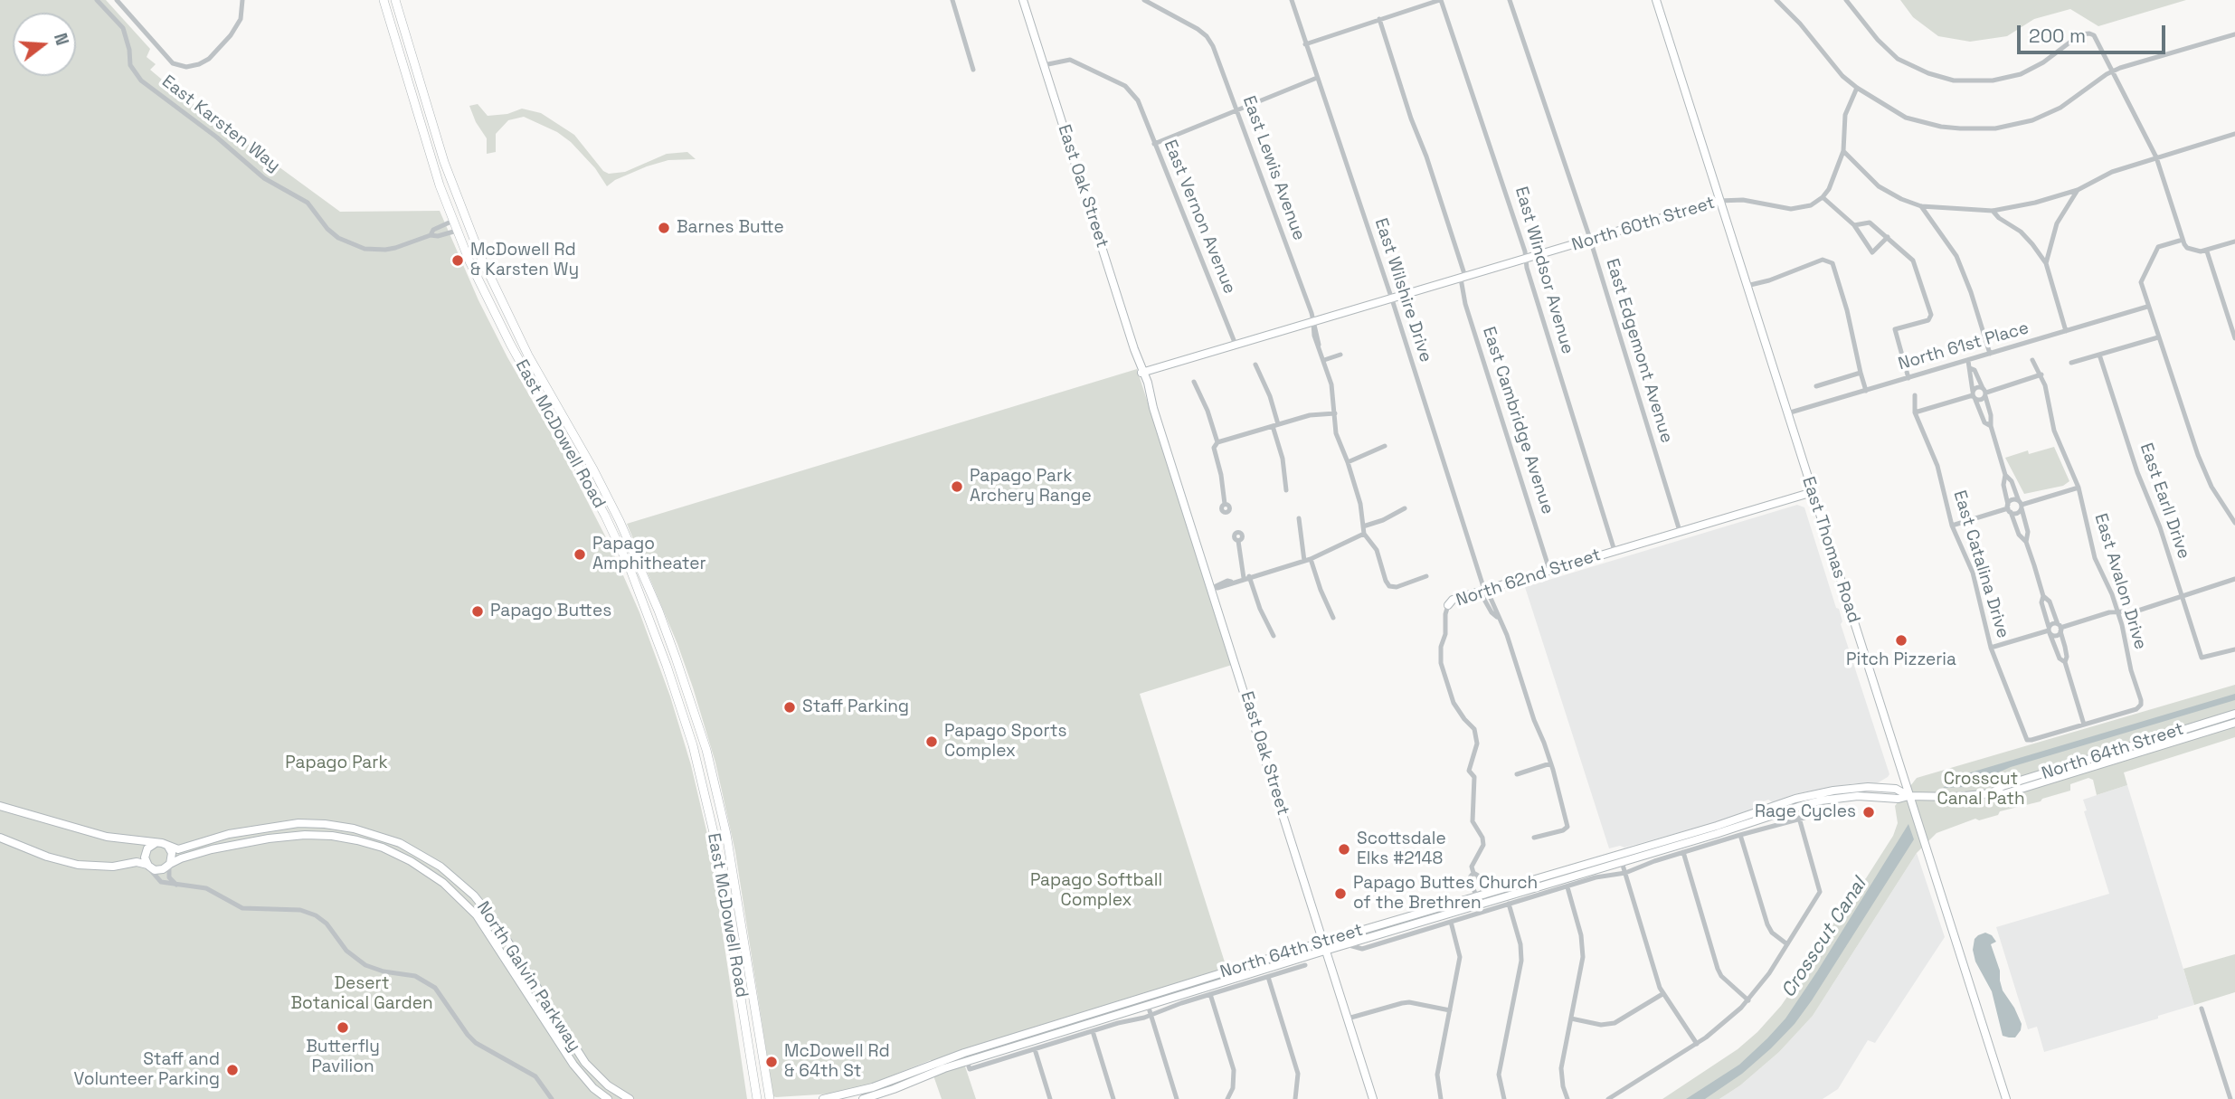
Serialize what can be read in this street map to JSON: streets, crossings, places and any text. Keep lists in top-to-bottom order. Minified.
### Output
{"streets":{"main road":["East Oak Street","North 60th Street","East McDowell Road","East Thomas Road","North 62nd Street","North 64th Street","North Galvin Parkway"],"street":["East Karsten Way","East Lewis Avenue","East Vernon Avenue","East Windsor Avenue","East Wilshire Drive","North 61st Place","East Edgemont Avenue","East Cambridge Avenue","East Earll Drive","East Catalina Drive","East Avalon Drive"]},"crossings":[["East Karsten Way","East McDowell Road"],["East Lewis Avenue","North 60th Street"],["East Oak Street","East Vernon Avenue"],["East Oak Street","North 60th Street"],["East Oak Street","North 64th Street"],["East Vernon Avenue","North 60th Street"],["North 60th Street","East Windsor Avenue"],["North 60th Street","East Wilshire Drive"],["North 60th Street","East Edgemont Avenue"],["North 60th Street","East Cambridge Avenue"],["North 60th Street","East Thomas Road"],["East Windsor Avenue","North 62nd Street"],["East Wilshire Drive","North 62nd Street"],["North 61st Place","East Thomas Road"],["East Edgemont Avenue","North 62nd Street"],["East Cambridge Avenue","North 62nd Street"],["East Thomas Road","North 62nd Street"],["East Thomas Road","North 64th Street"],["East Catalina Drive","North 64th Street"],["North 62nd Street","North 64th Street"],["East Avalon Drive","North 64th Street"]],"water":["Crosscut Canal"],"parks":["Papago Park","Crosscut Canal Path","Papago Softball Complex","Desert Botanical Garden"],"places":["Barnes Butte","McDowell Rd & Karsten Wy","Papago Park Archery Range","Papago Amphitheater","Papago Buttes","Pitch Pizzeria","Staff Parking","Papago Sports Complex","Rage Cycles","Scottsdale Elks #2148","Papago Buttes Church of the Brethren","Butterfly Pavilion","McDowell Rd & 64th St","Staff and Volunteer Parking"],"scale_bar":"200 m","north":"right"}
